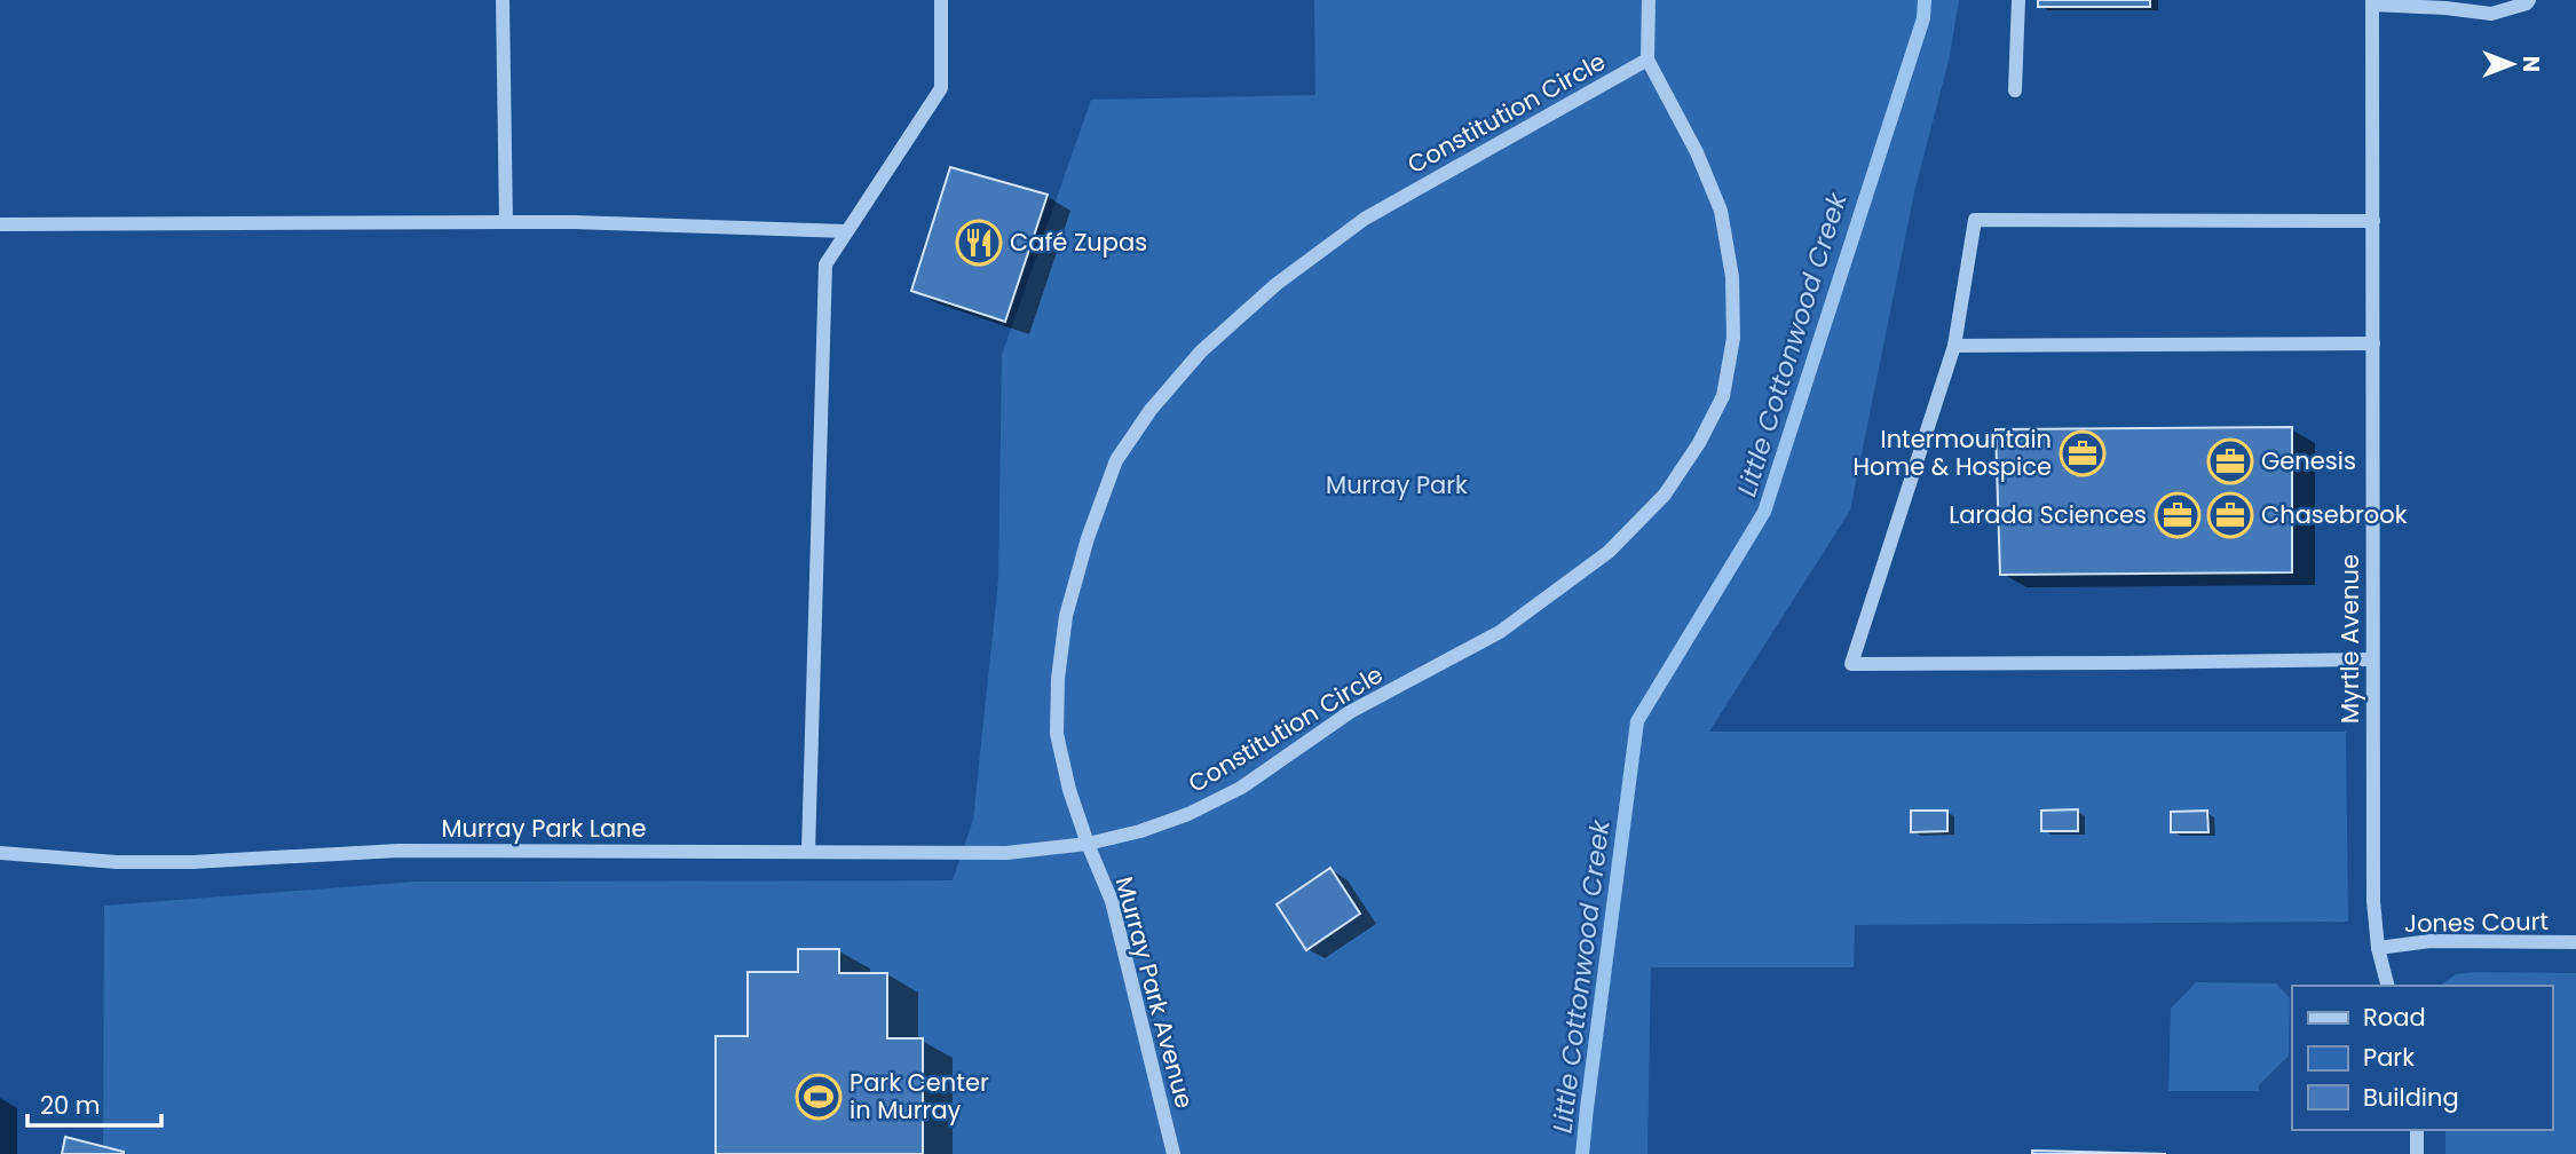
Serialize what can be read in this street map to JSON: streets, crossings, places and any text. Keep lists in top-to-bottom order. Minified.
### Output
{"streets":{"street":["Constitution Circle","Myrtle Avenue","Murray Park Lane","Jones Court","Murray Park Avenue"]},"crossings":[["Constitution Circle","Murray Park Lane"],["Constitution Circle","Murray Park Avenue"],["Myrtle Avenue","Jones Court"],["Murray Park Lane","Murray Park Avenue"]],"water":["Little Cottonwood Creek"],"parks":["Murray Park"],"places":{"restaurant":["Café Zupas"],"office":["Intermountain Home & Hospice","Genesis","Larada Sciences","Chasebrook"],"sports":["Park Center in Murray"]},"legend":["Road","Park","Building"],"scale_bar":"20 m","north":"right"}
